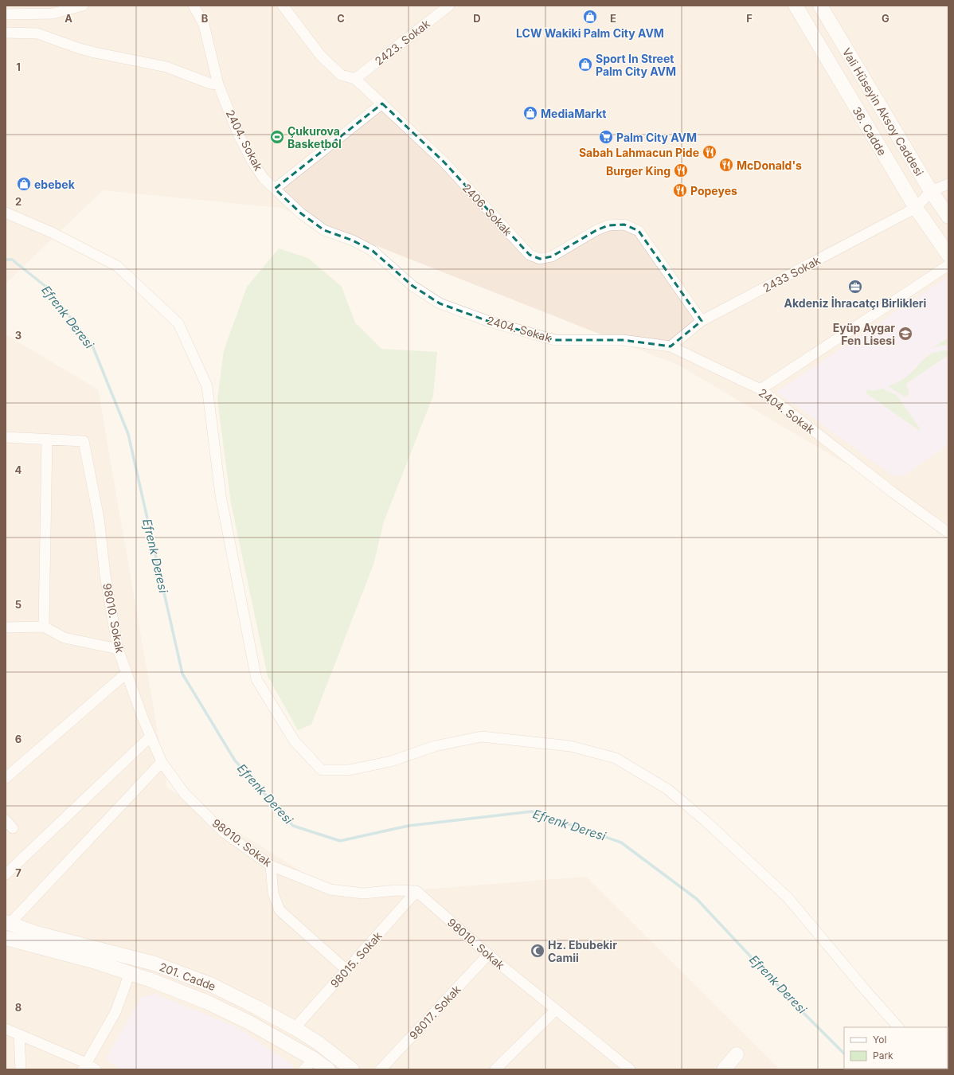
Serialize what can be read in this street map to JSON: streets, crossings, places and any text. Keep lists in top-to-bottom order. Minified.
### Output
{"streets":{"main road":["Vali Hüseyin Aksoy Caddesi","36. Cadde","201. Cadde"],"street":["2423. Sokak","2404. Sokak","2406. Sokak","2433 Sokak","98010. Sokak","98015. Sokak","98017. Sokak"]},"crossings":[["2423. Sokak","2406. Sokak"],["36. Cadde","2433 Sokak"],["2404. Sokak","2433 Sokak"],["2406. Sokak","2433 Sokak"],["98010. Sokak","98015. Sokak"],["98010. Sokak","98017. Sokak"],["98015. Sokak","201. Cadde"]],"water":["Efrenk Deresi"],"places":{"shop":["LCW Wakiki Palm City AVM","Sport In Street Palm City AVM","MediaMarkt","ebebek"],"sports":["Çukurova Basketbol"],"supermarket":["Palm City AVM"],"restaurant":["Sabah Lahmacun Pide","McDonald's","Burger King","Popeyes"],"office":["Akdeniz İhracatçı Birlikleri"],"school or university":["Eyüp Aygar Fen Lisesi"],"mosque":["Hz. Ebubekir Camii"]},"legend":["Yol","Park"],"grid":{"columns":["A","B","C","D","E","F","G"],"rows":["1","2","3","4","5","6","7","8"]}}
